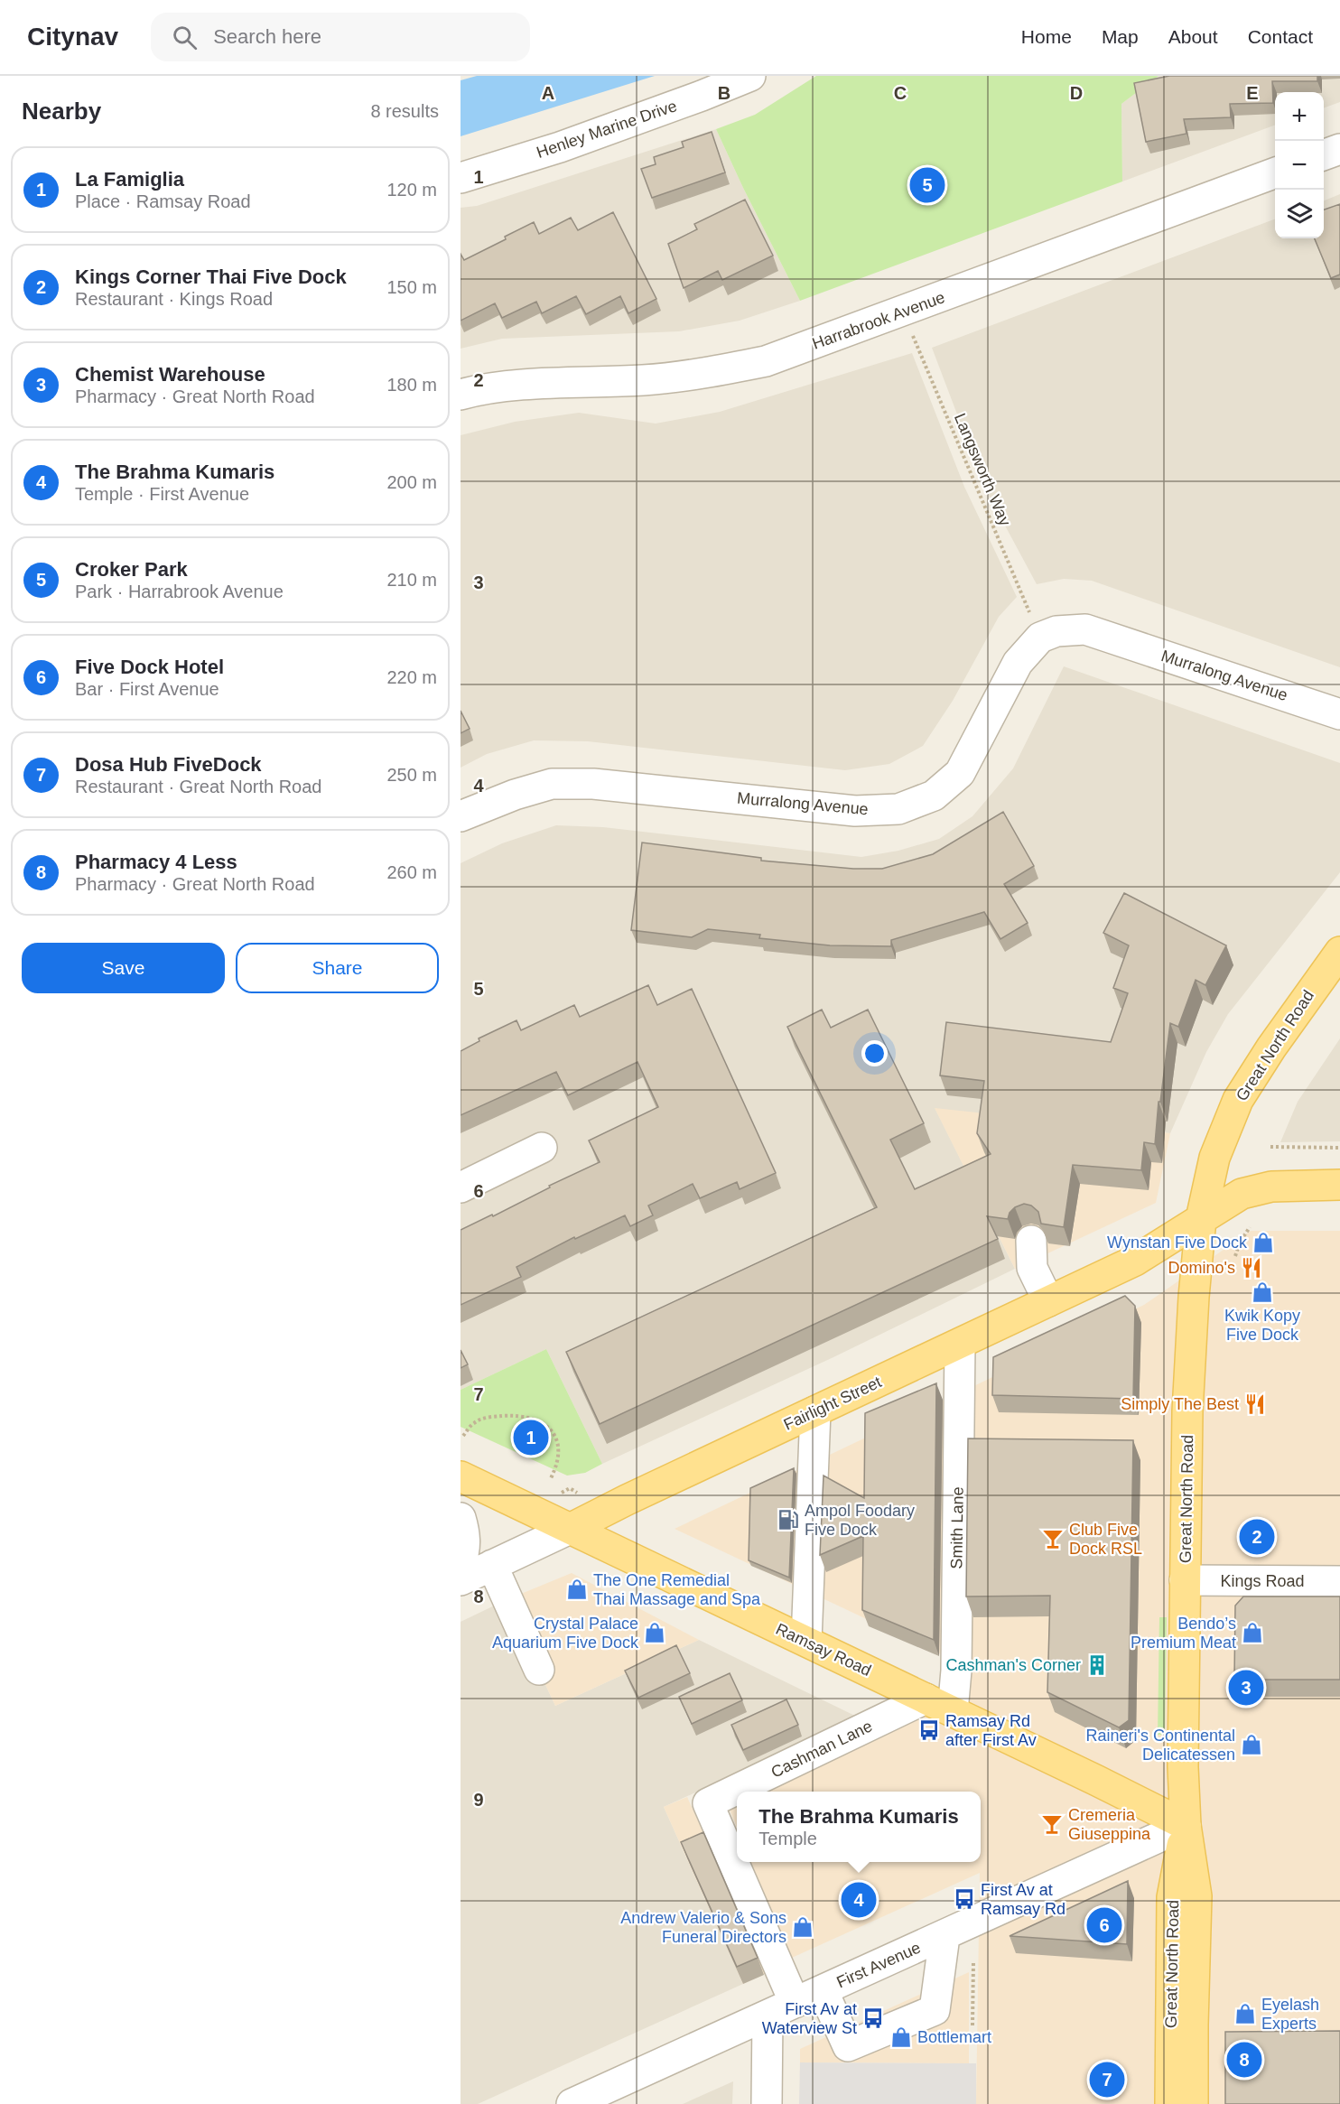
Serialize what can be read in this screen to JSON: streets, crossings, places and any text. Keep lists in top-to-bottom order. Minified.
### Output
{"streets":{"main road":["Great North Road","Fairlight Street","Ramsay Road"],"street":["Henley Marine Drive","Harrabrook Avenue","Murralong Avenue","Smith Lane","Kings Road","Cashman Lane","First Avenue"],"path":["Langsworth Way"]},"crossings":[["Harrabrook Avenue","Langsworth Way"],["Langsworth Way","Murralong Avenue"],["Great North Road","Fairlight Street"],["Great North Road","Kings Road"],["Great North Road","Ramsay Road"],["Great North Road","First Avenue"],["Fairlight Street","Smith Lane"],["Fairlight Street","Ramsay Road"],["Smith Lane","Ramsay Road"],["Ramsay Road","Cashman Lane"],["Ramsay Road","First Avenue"],["Cashman Lane","First Avenue"]],"places":{"shop":["Wynstan Five Dock","Kwik Kopy Five Dock","The One Remedial Thai Massage and Spa","Crystal Palace Aquarium Five Dock","Bendo’s Premium Meat","Raineri's Continental Delicatessen","Andrew Valerio & Sons Funeral Directors","Eyelash Experts","Bottlemart"],"restaurant":["Domino's","Simply The Best"],"fuel station":["Ampol Foodary Five Dock"],"bar":["Club Five Dock RSL","Cremeria Giuseppina"],"building":["Cashman's Corner"],"bus stop":["Ramsay Rd after First Av","First Av at Ramsay Rd","First Av at Waterview St"]},"page":{"header":"Citynav","search":"Search here","nav":["Home","Map","About","Contact"],"heading":["Nearby","8 results"],"map_buttons":["+","−"],"list":[{"mark":"1","name":"La Famiglia","note":"Place · Ramsay Road","value":"120 m"},{"mark":"2","name":"Kings Corner Thai Five Dock","note":"Restaurant · Kings Road","value":"150 m"},{"mark":"3","name":"Chemist Warehouse","note":"Pharmacy · Great North Road","value":"180 m"},{"mark":"4","name":"The Brahma Kumaris","note":"Temple · First Avenue","value":"200 m"},{"mark":"5","name":"Croker Park","note":"Park · Harrabrook Avenue","value":"210 m"},{"mark":"6","name":"Five Dock Hotel","note":"Bar · First Avenue","value":"220 m"},{"mark":"7","name":"Dosa Hub FiveDock","note":"Restaurant · Great North Road","value":"250 m"},{"mark":"8","name":"Pharmacy 4 Less","note":"Pharmacy · Great North Road","value":"260 m"}],"pins":["5","1","2","3","4","6","8","7"],"buttons":["Save","Share"],"popup":["The Brahma Kumaris","Temple"]},"grid":{"columns":["A","B","C","D","E"],"rows":["1","2","3","4","5","6","7","8","9"]}}
